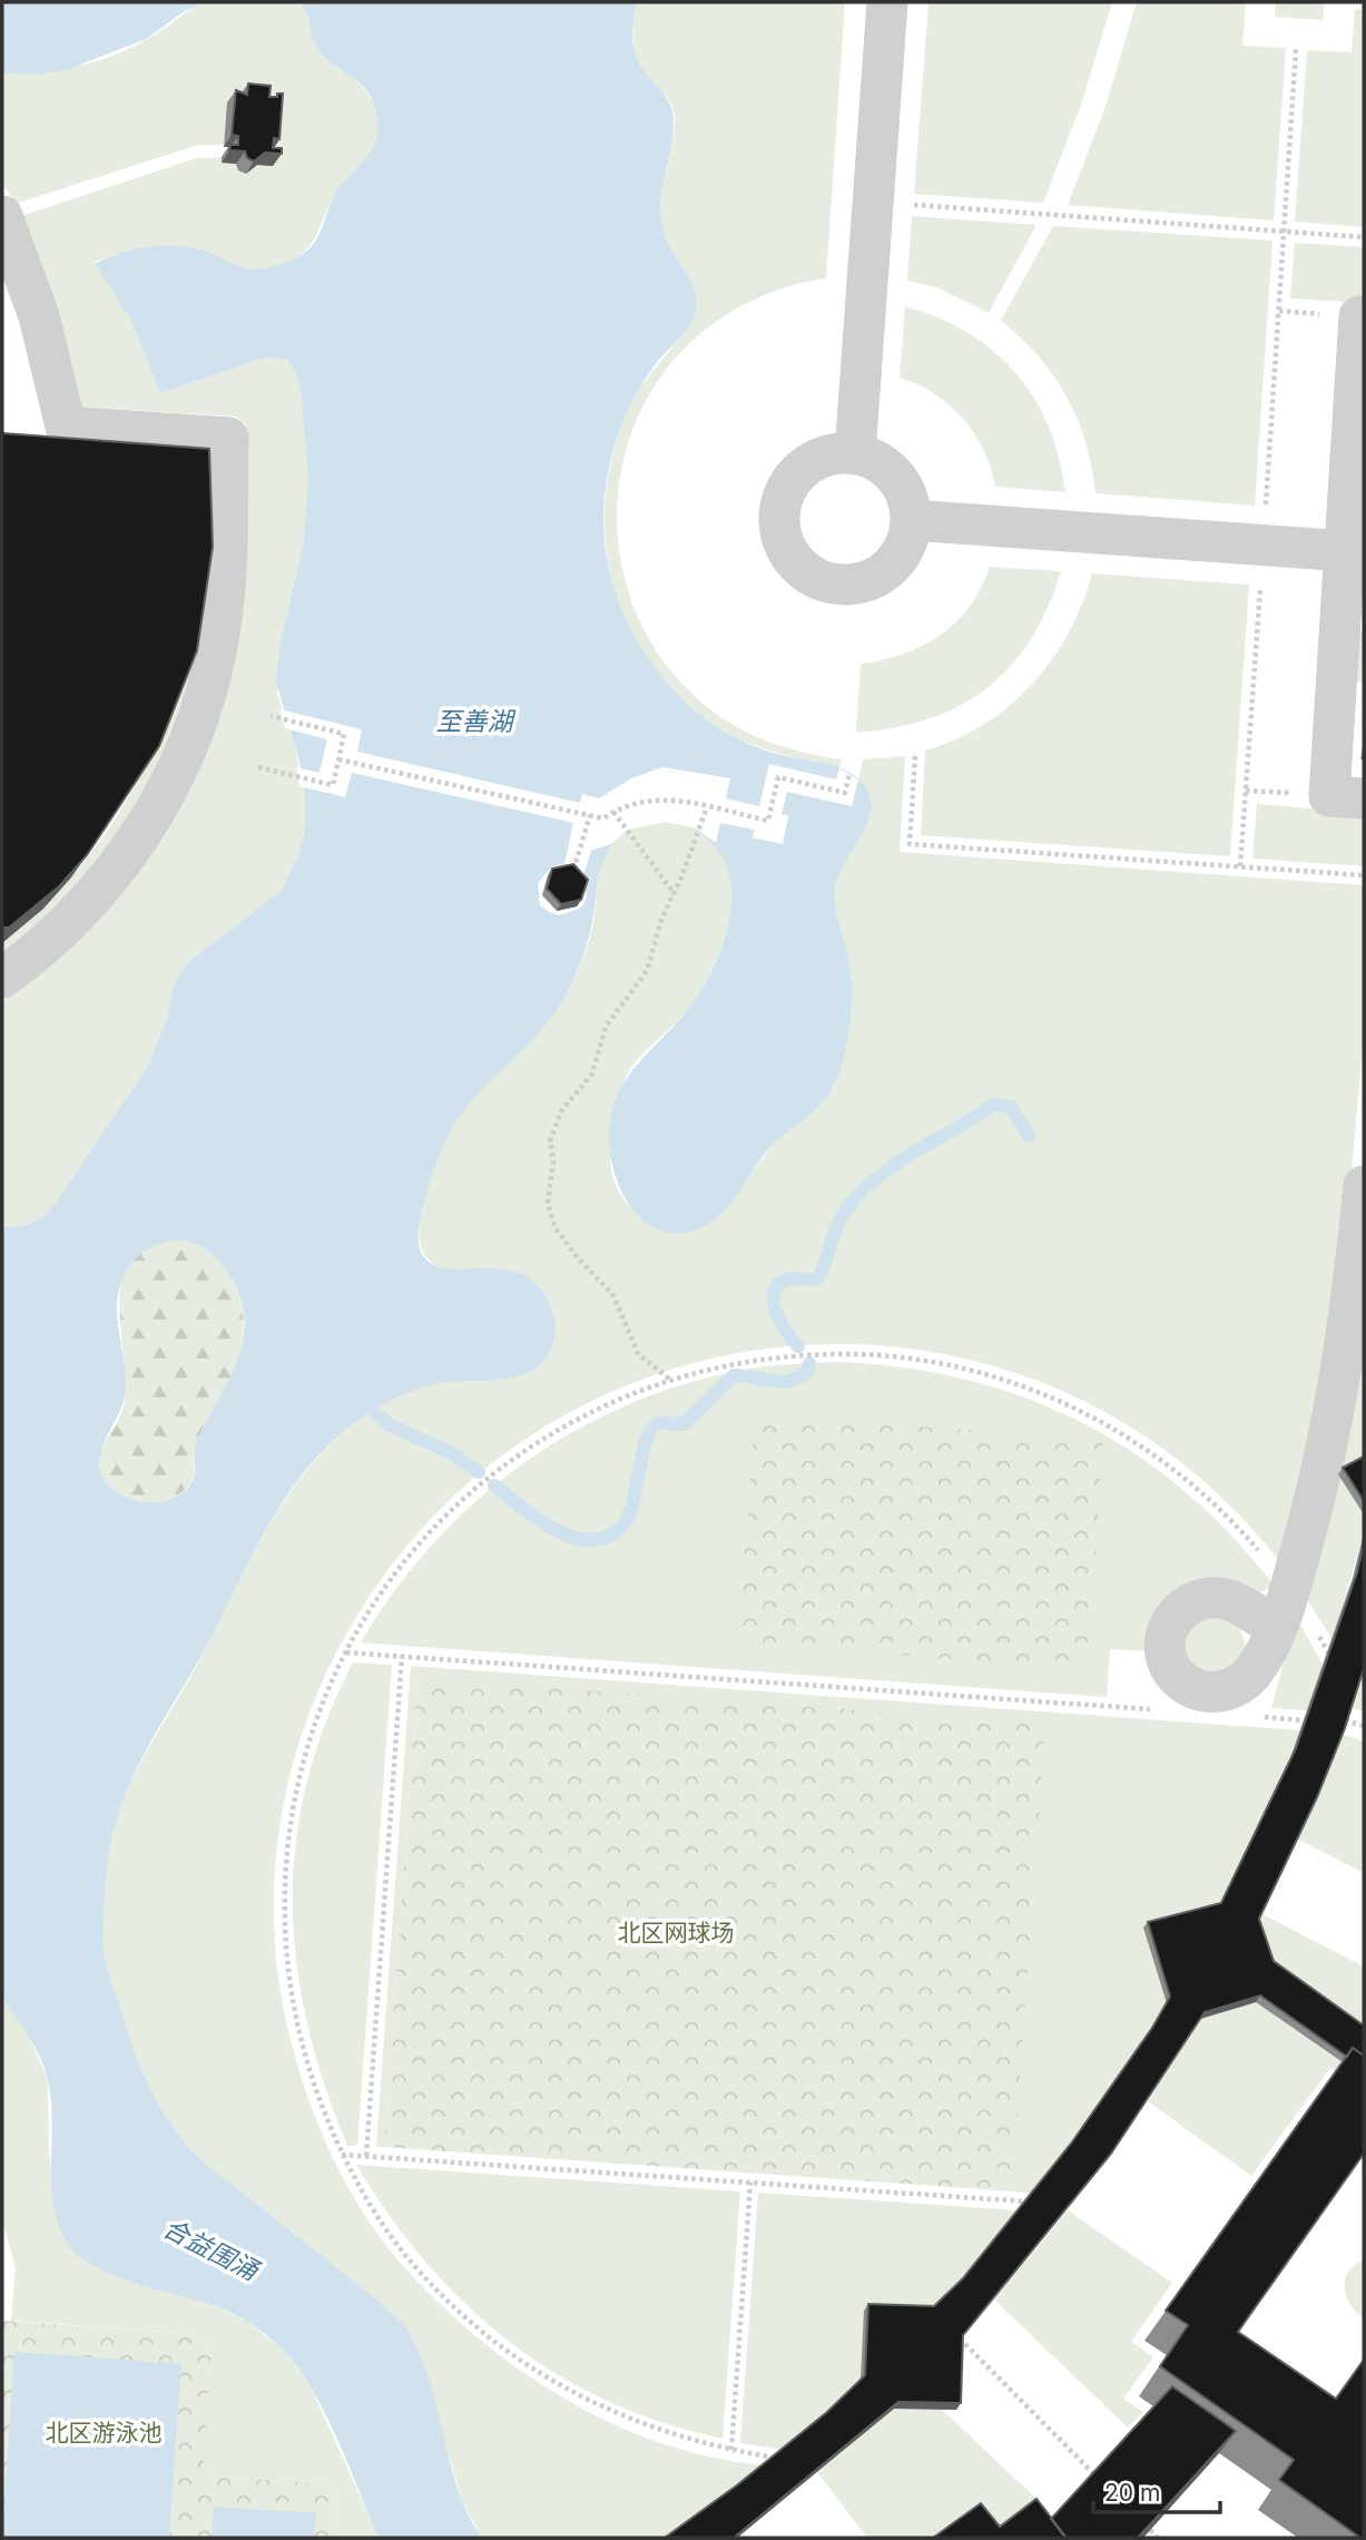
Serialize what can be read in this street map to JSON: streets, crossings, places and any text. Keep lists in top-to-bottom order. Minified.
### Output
{"water":["至善湖","合益围涌"],"parks":["北区网球场","北区游泳池"],"scale_bar":"20 m"}
